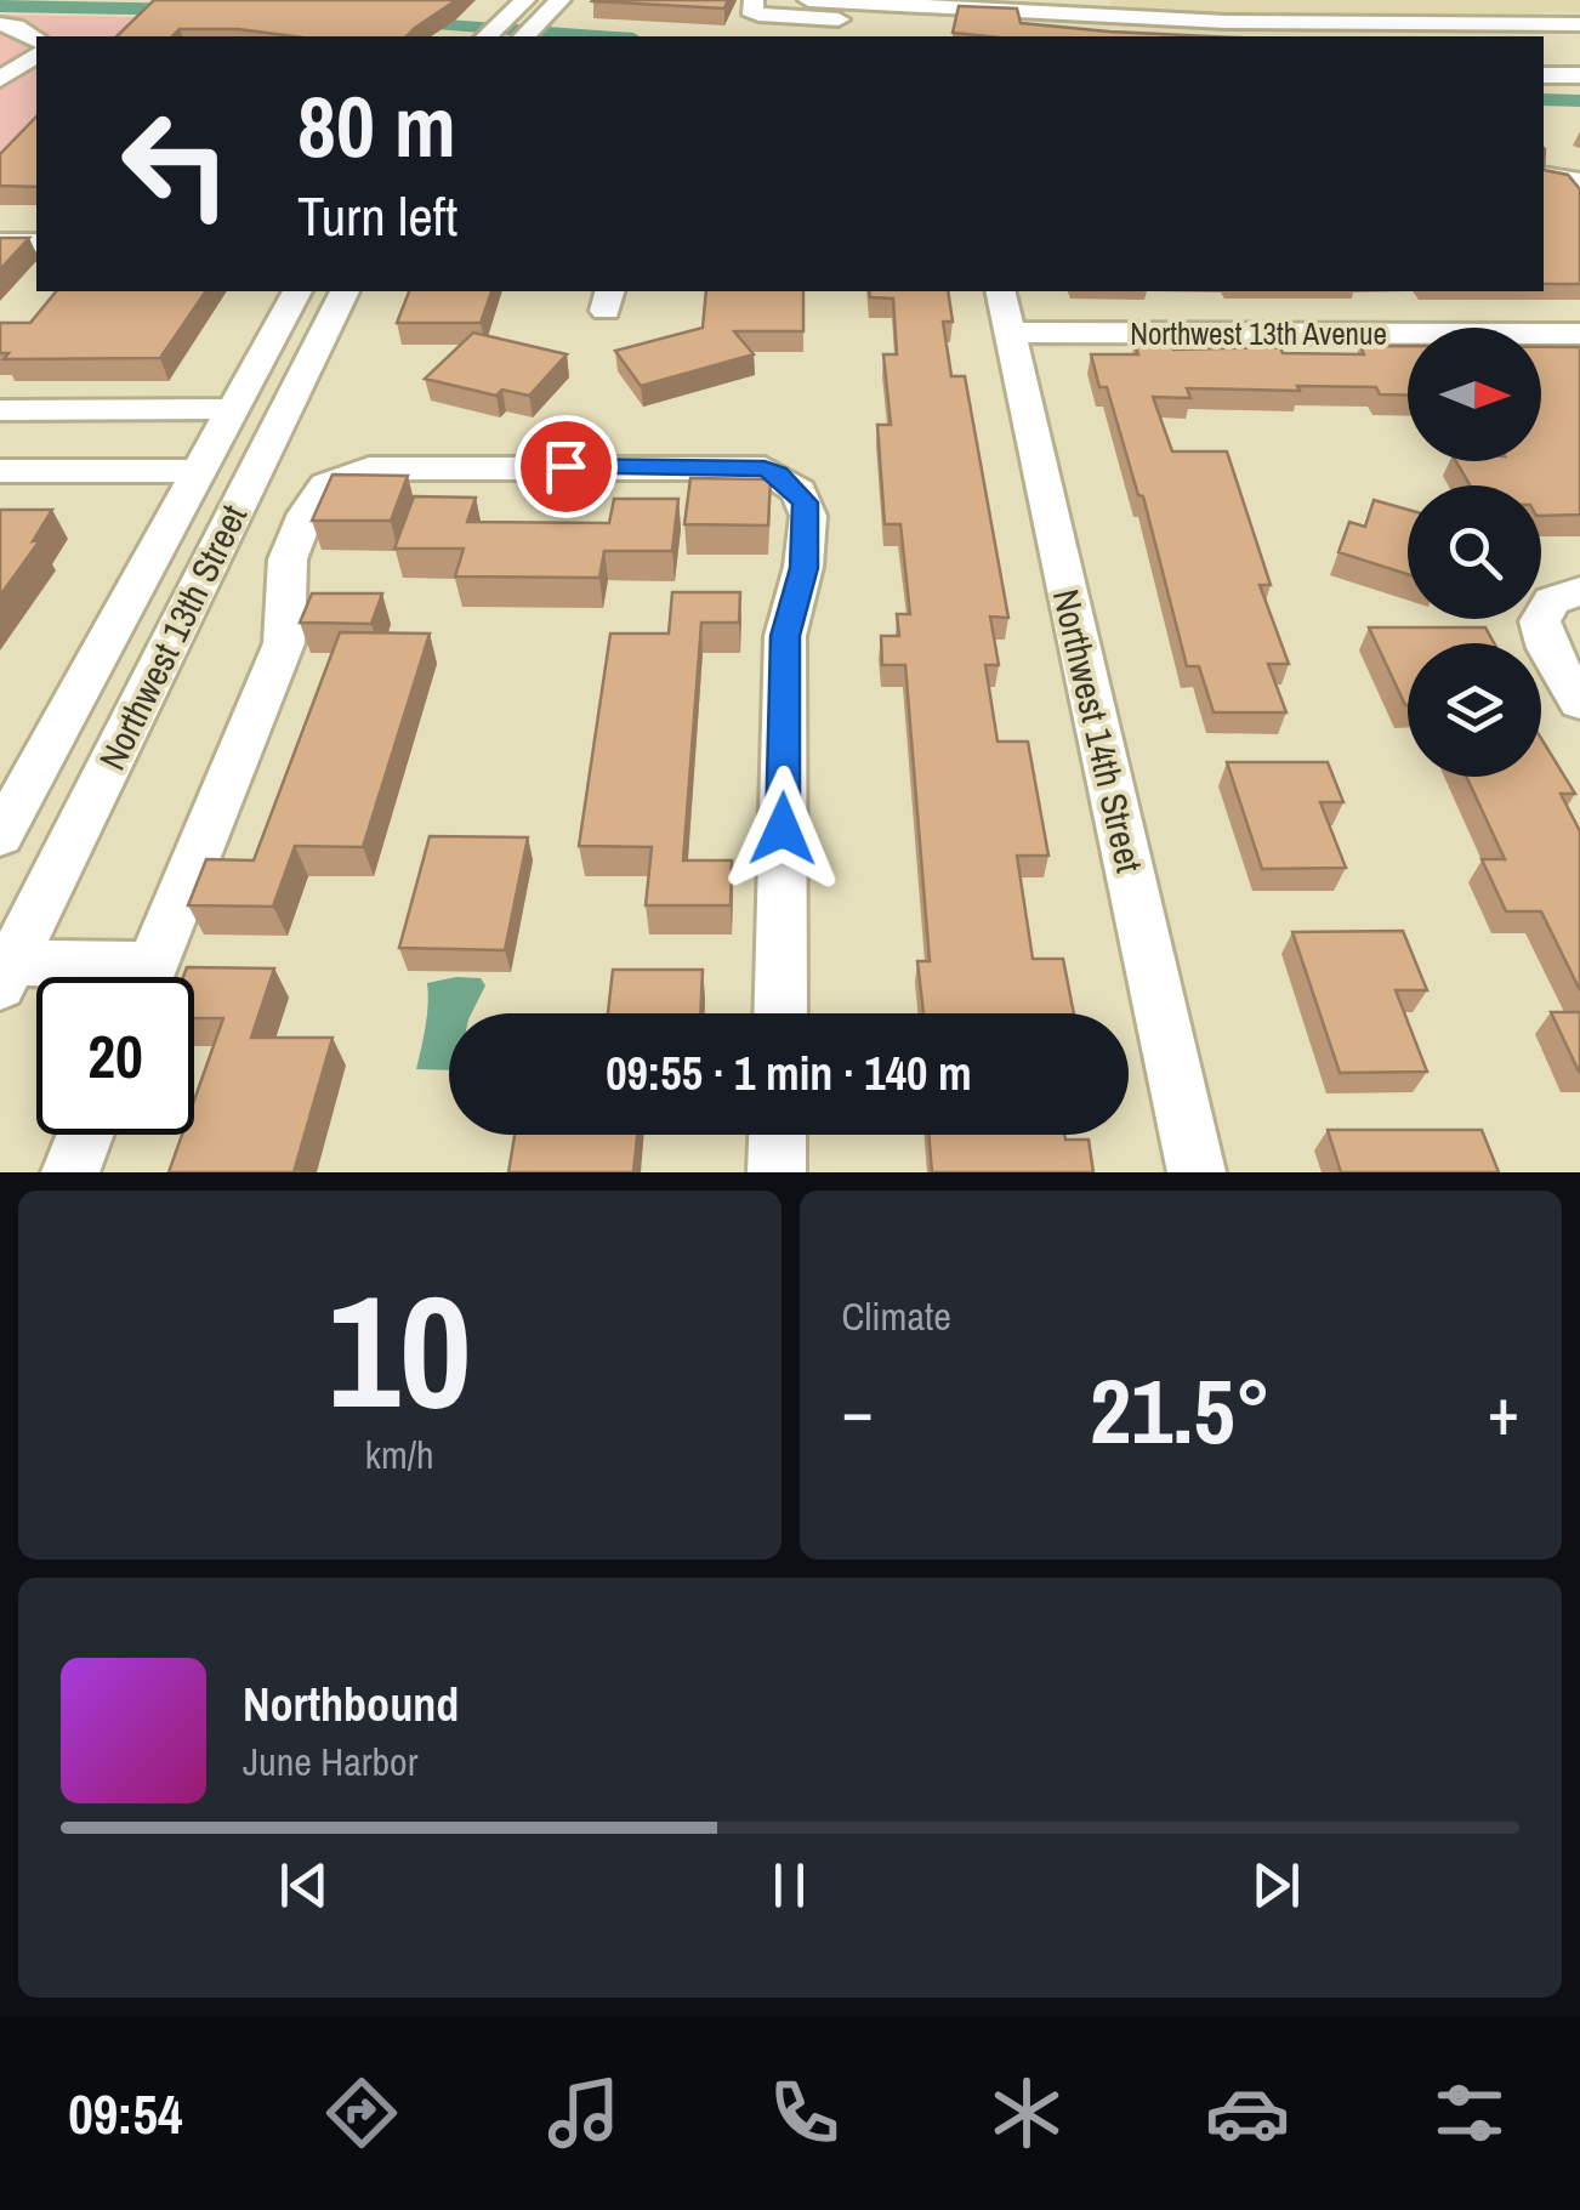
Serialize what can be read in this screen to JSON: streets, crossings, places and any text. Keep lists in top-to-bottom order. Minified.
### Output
{"streets":{"street":["Northwest 13th Avenue","Northwest 13th Street","Northwest 14th Street"]},"crossings":[["Northwest 13th Avenue","Northwest 14th Street"]],"north":"right","page":{"turn":["80 m","Turn left"],"limit":"20","trip":"09:55 · 1 min · 140 m","tile":[["10","km/h"],"Climate"],"heat":["−","21.5°","+"],"song":["Northbound","June Harbor"],"tabs":"09:54"}}
